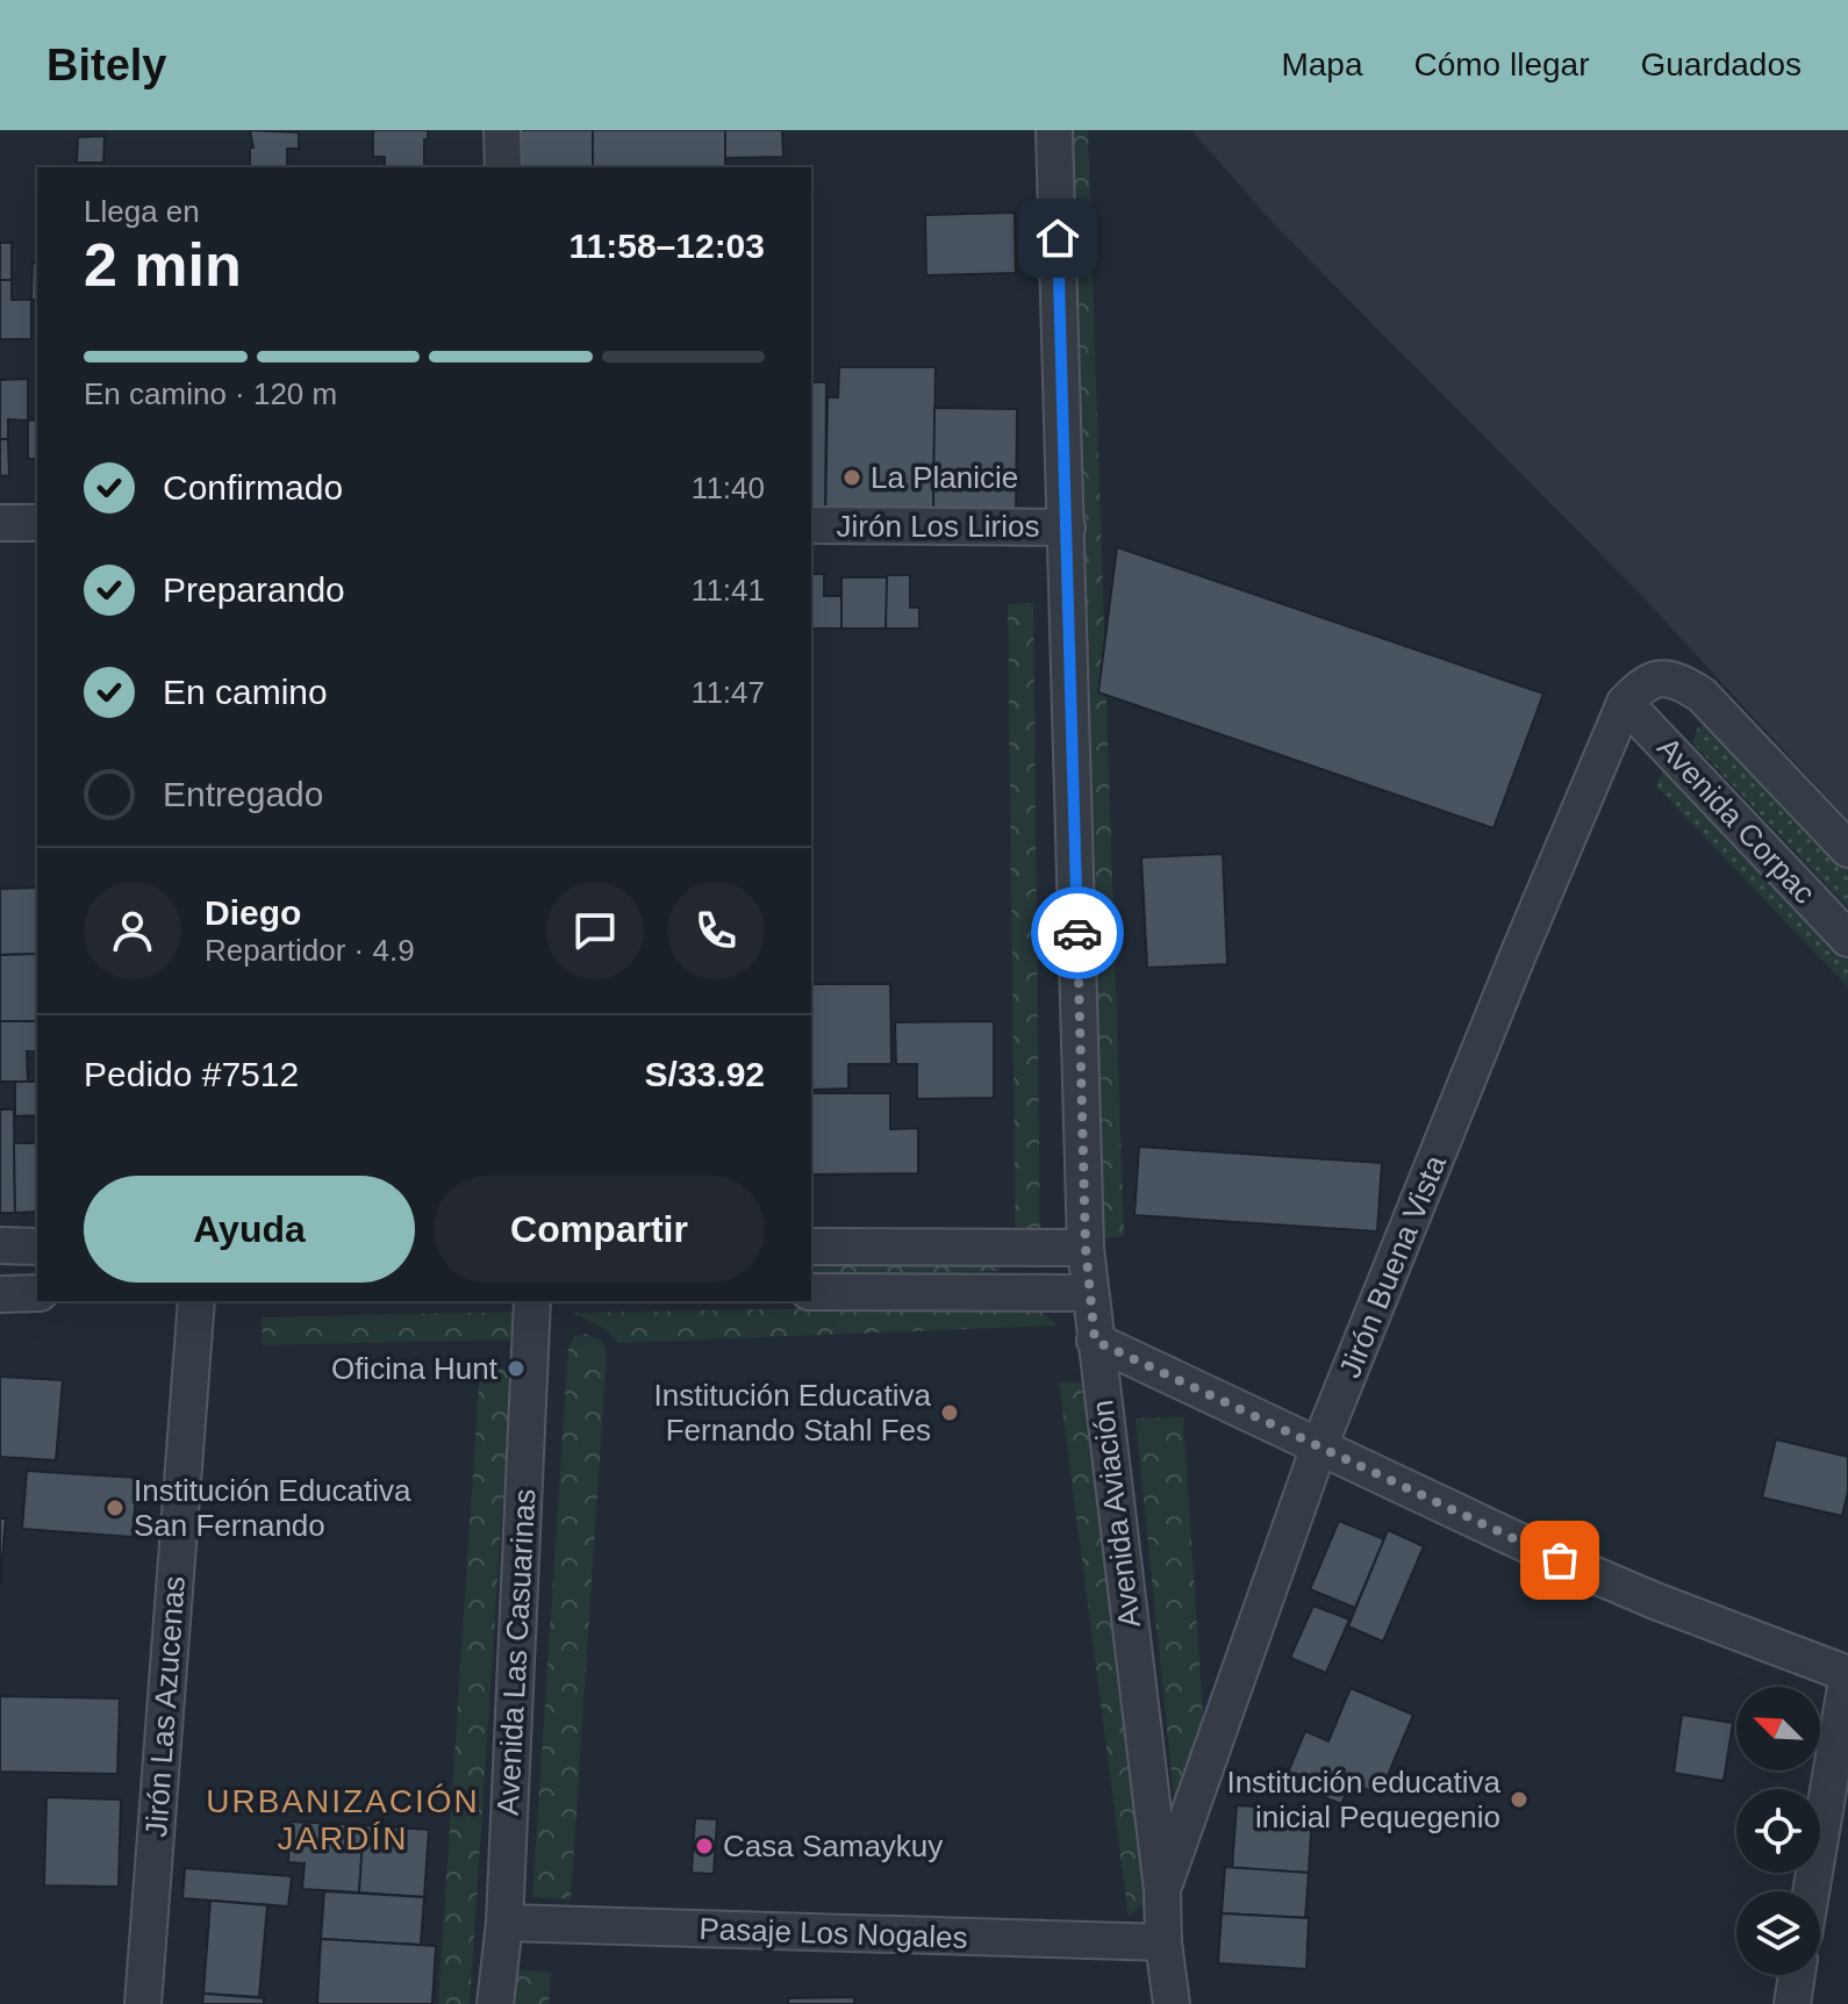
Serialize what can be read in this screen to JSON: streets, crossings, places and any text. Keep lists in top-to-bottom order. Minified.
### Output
{"streets":{"street":["Jirón Los Lirios","Avenida Corpac","Jirón Buena Vista","Avenida Aviación","Avenida Las Casuarinas","Jirón Las Azucenas","Pasaje Los Nogales"]},"crossings":[["Jirón Los Lirios","Avenida Aviación"],["Avenida Corpac","Jirón Buena Vista"],["Jirón Buena Vista","Avenida Aviación"],["Avenida Aviación","Pasaje Los Nogales"],["Avenida Las Casuarinas","Pasaje Los Nogales"]],"districts":["URBANIZACIÓN JARDÍN"],"places":["La Planicie","Oficina Hunt","Institución Educativa Fernando Stahl Fes","Institución Educativa San Fernando","Institución educativa inicial Pequegenio","Casa Samaykuy"],"north":"top left","page":{"header":"Bitely","nav":["Mapa","Cómo llegar","Guardados"],"heading":["2 min","Llega en","11:58–12:03"],"panel":["Diego","Repartidor · 4.9","Pedido #7512","S/33.92"],"bar":"En camino · 120 m","list":[["Confirmado","11:40"],["Preparando","11:41"],["En camino","11:47"],"Entregado"],"buttons":["Ayuda","Compartir"]}}
